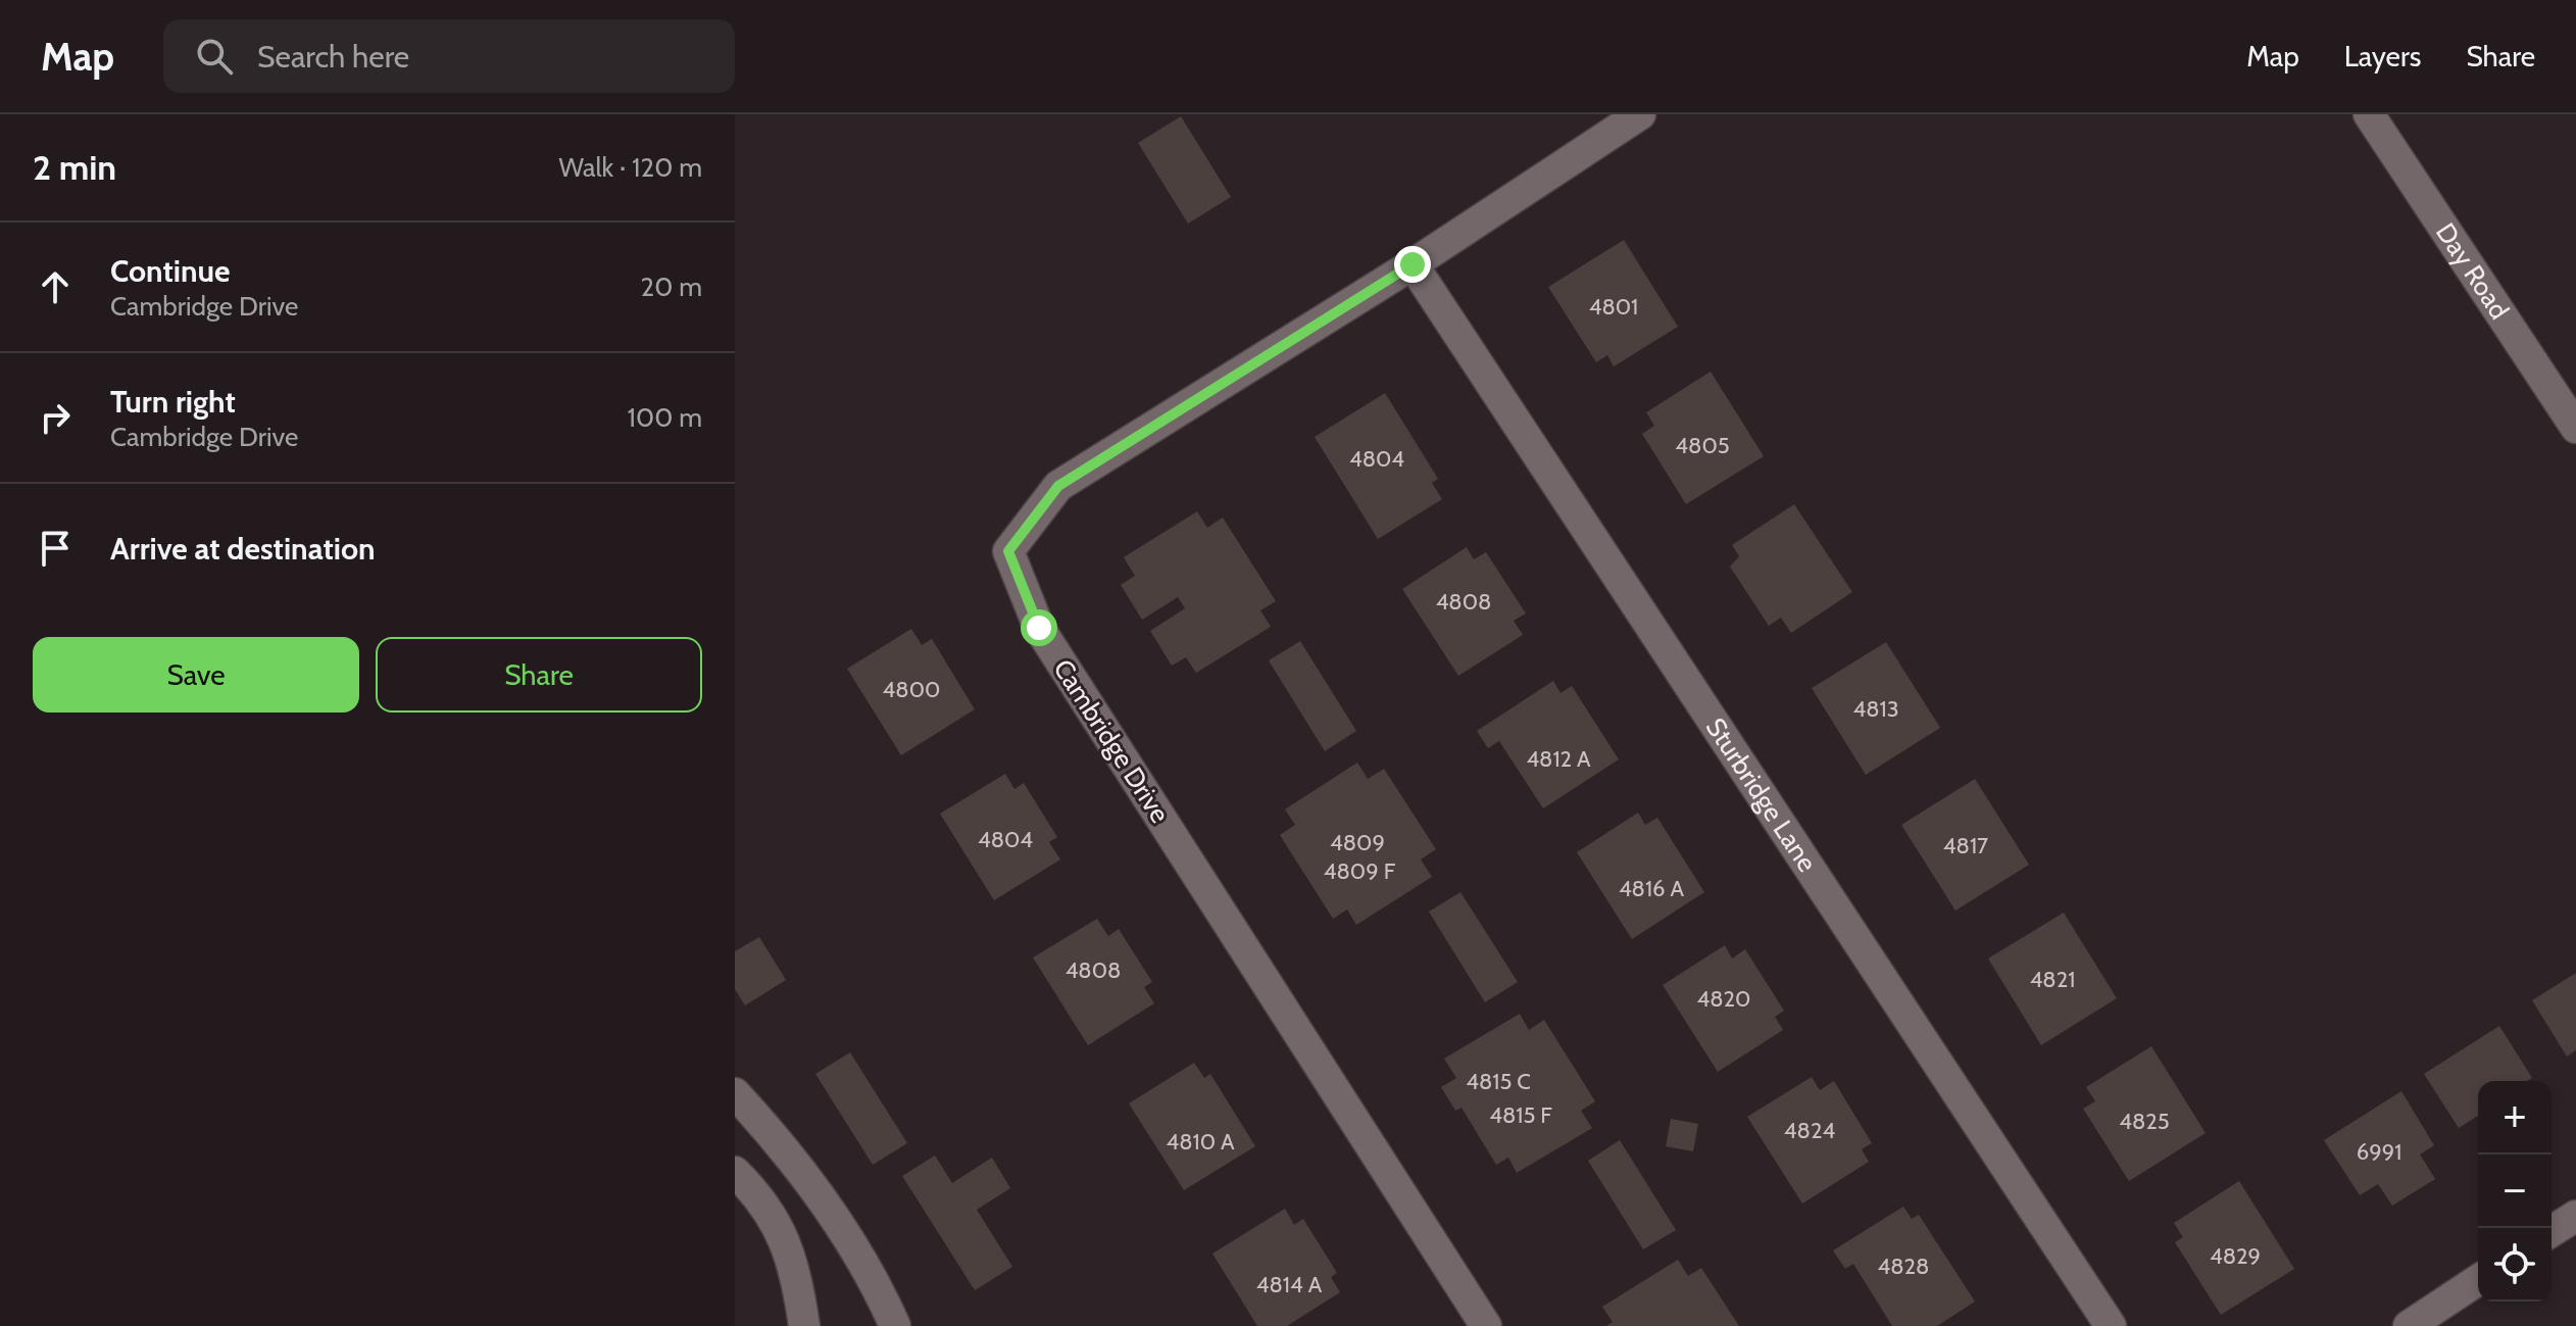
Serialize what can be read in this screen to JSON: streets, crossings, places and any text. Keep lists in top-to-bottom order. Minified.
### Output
{"streets":{"street":["Day Road","Cambridge Drive","Sturbridge Lane"]},"crossings":[["Cambridge Drive","Sturbridge Lane"]],"house_numbers":["4801","4805","4804","4808","4800","4813","4812 A","4804","4809","4817","4809 F","4816 A","4808","4821","4820","4815 C","4815 F","4825","4824","4810 A","6991","4829","4828","4814 A"],"page":{"header":"Map","search":"Search here","nav":["Map","Layers","Share"],"heading":["2 min","Walk · 120 m"],"list":[["Continue","Cambridge Drive","20 m"],["Turn right","Cambridge Drive","100 m"],"Arrive at destination"],"buttons":["Save","Share"],"map_buttons":["+","−"]}}
